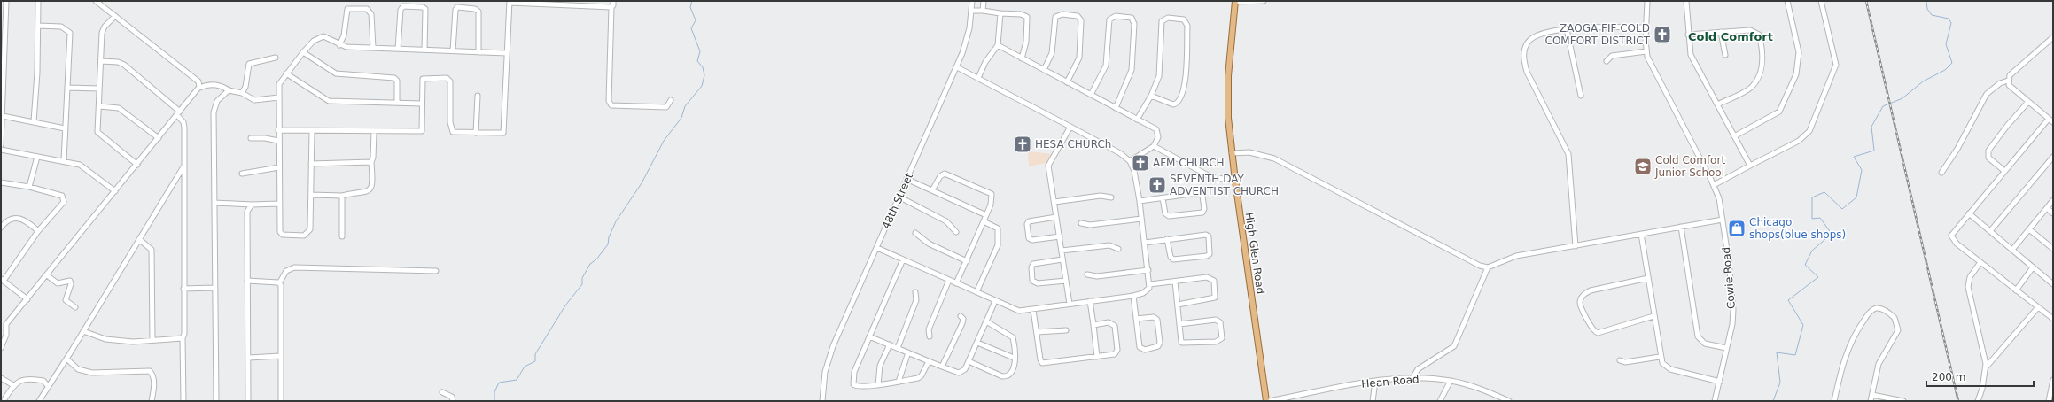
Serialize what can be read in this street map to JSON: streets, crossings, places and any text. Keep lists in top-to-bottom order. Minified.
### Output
{"streets":{"main road":["High Glen Road"],"street":["48th Street","Cowie Road","Hean Road"]},"districts":["Cold Comfort"],"places":{"church":["ZAOGA FIF COLD COMFORT DISTRICT","HESA CHURCh","AFM CHURCH","SEVENTH DAY ADVENTIST CHURCH"],"school or university":["Cold Comfort Junior School"],"shop":["Chicago shops(blue shops)"]},"scale_bar":"200 m"}
